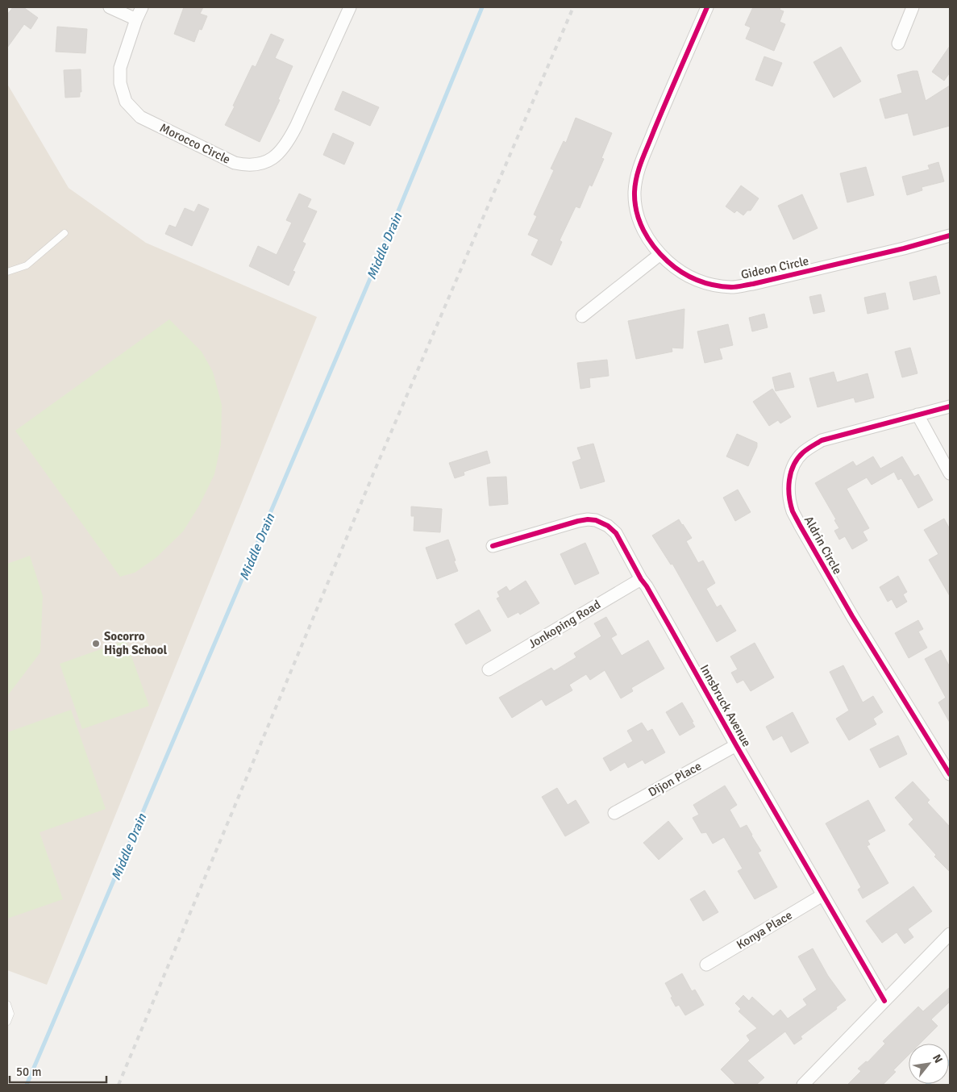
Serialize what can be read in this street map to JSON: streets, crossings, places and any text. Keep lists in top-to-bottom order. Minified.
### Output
{"streets":{"street":["Morocco Circle","Gideon Circle","Aldrin Circle","Jonkoping Road","Innsbruck Avenue","Dijon Place","Konya Place"]},"crossings":[["Jonkoping Road","Innsbruck Avenue"],["Innsbruck Avenue","Dijon Place"],["Innsbruck Avenue","Konya Place"]],"water":["Middle Drain"],"places":["Socorro High School"],"scale_bar":"50 m","north":"top right"}
